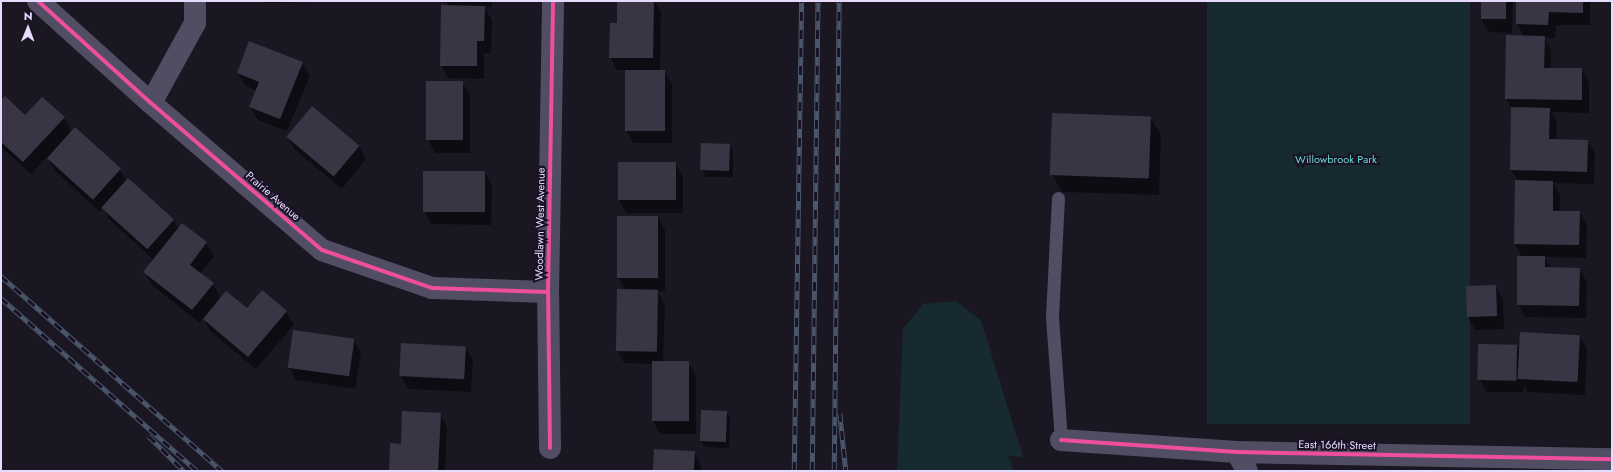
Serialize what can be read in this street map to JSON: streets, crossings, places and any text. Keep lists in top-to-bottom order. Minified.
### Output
{"streets":{"street":["Prairie Avenue","Woodlawn West Avenue","East 166th Street"]},"crossings":[["Prairie Avenue","Woodlawn West Avenue"]],"parks":["Willowbrook Park"],"north":"top"}
